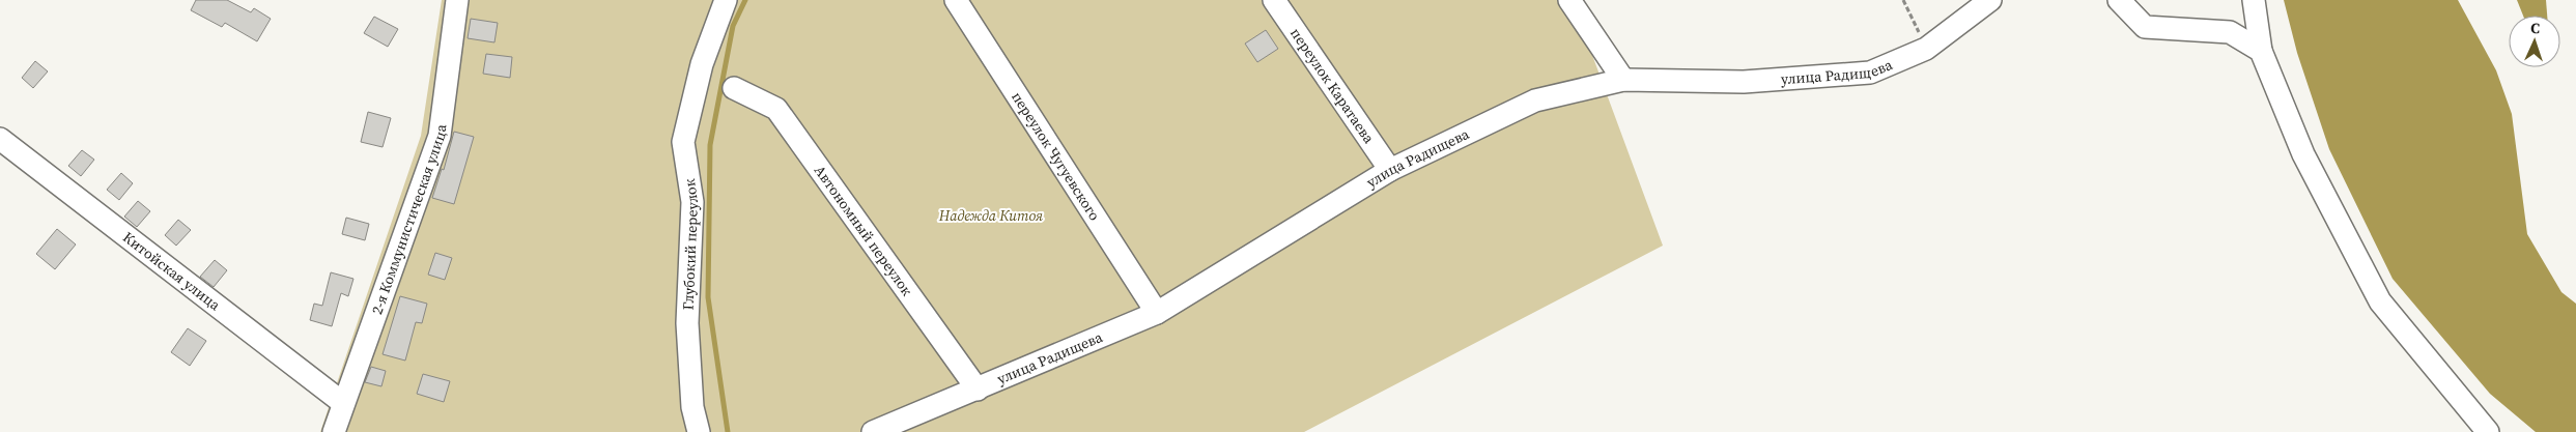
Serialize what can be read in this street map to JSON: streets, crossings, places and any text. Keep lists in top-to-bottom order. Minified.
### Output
{"streets":{"street":["улица Радищева","переулок Каратаева","переулок Чугуевского","2-я Коммунистическая улица","Автономный переулок","Глубокий переулок","Китойская улица"]},"crossings":[["улица Радищева","переулок Каратаева"],["улица Радищева","переулок Чугуевского"],["улица Радищева","Автономный переулок"],["2-я Коммунистическая улица","Китойская улица"]],"parks":["Надежда Китоя"],"north":"top"}
